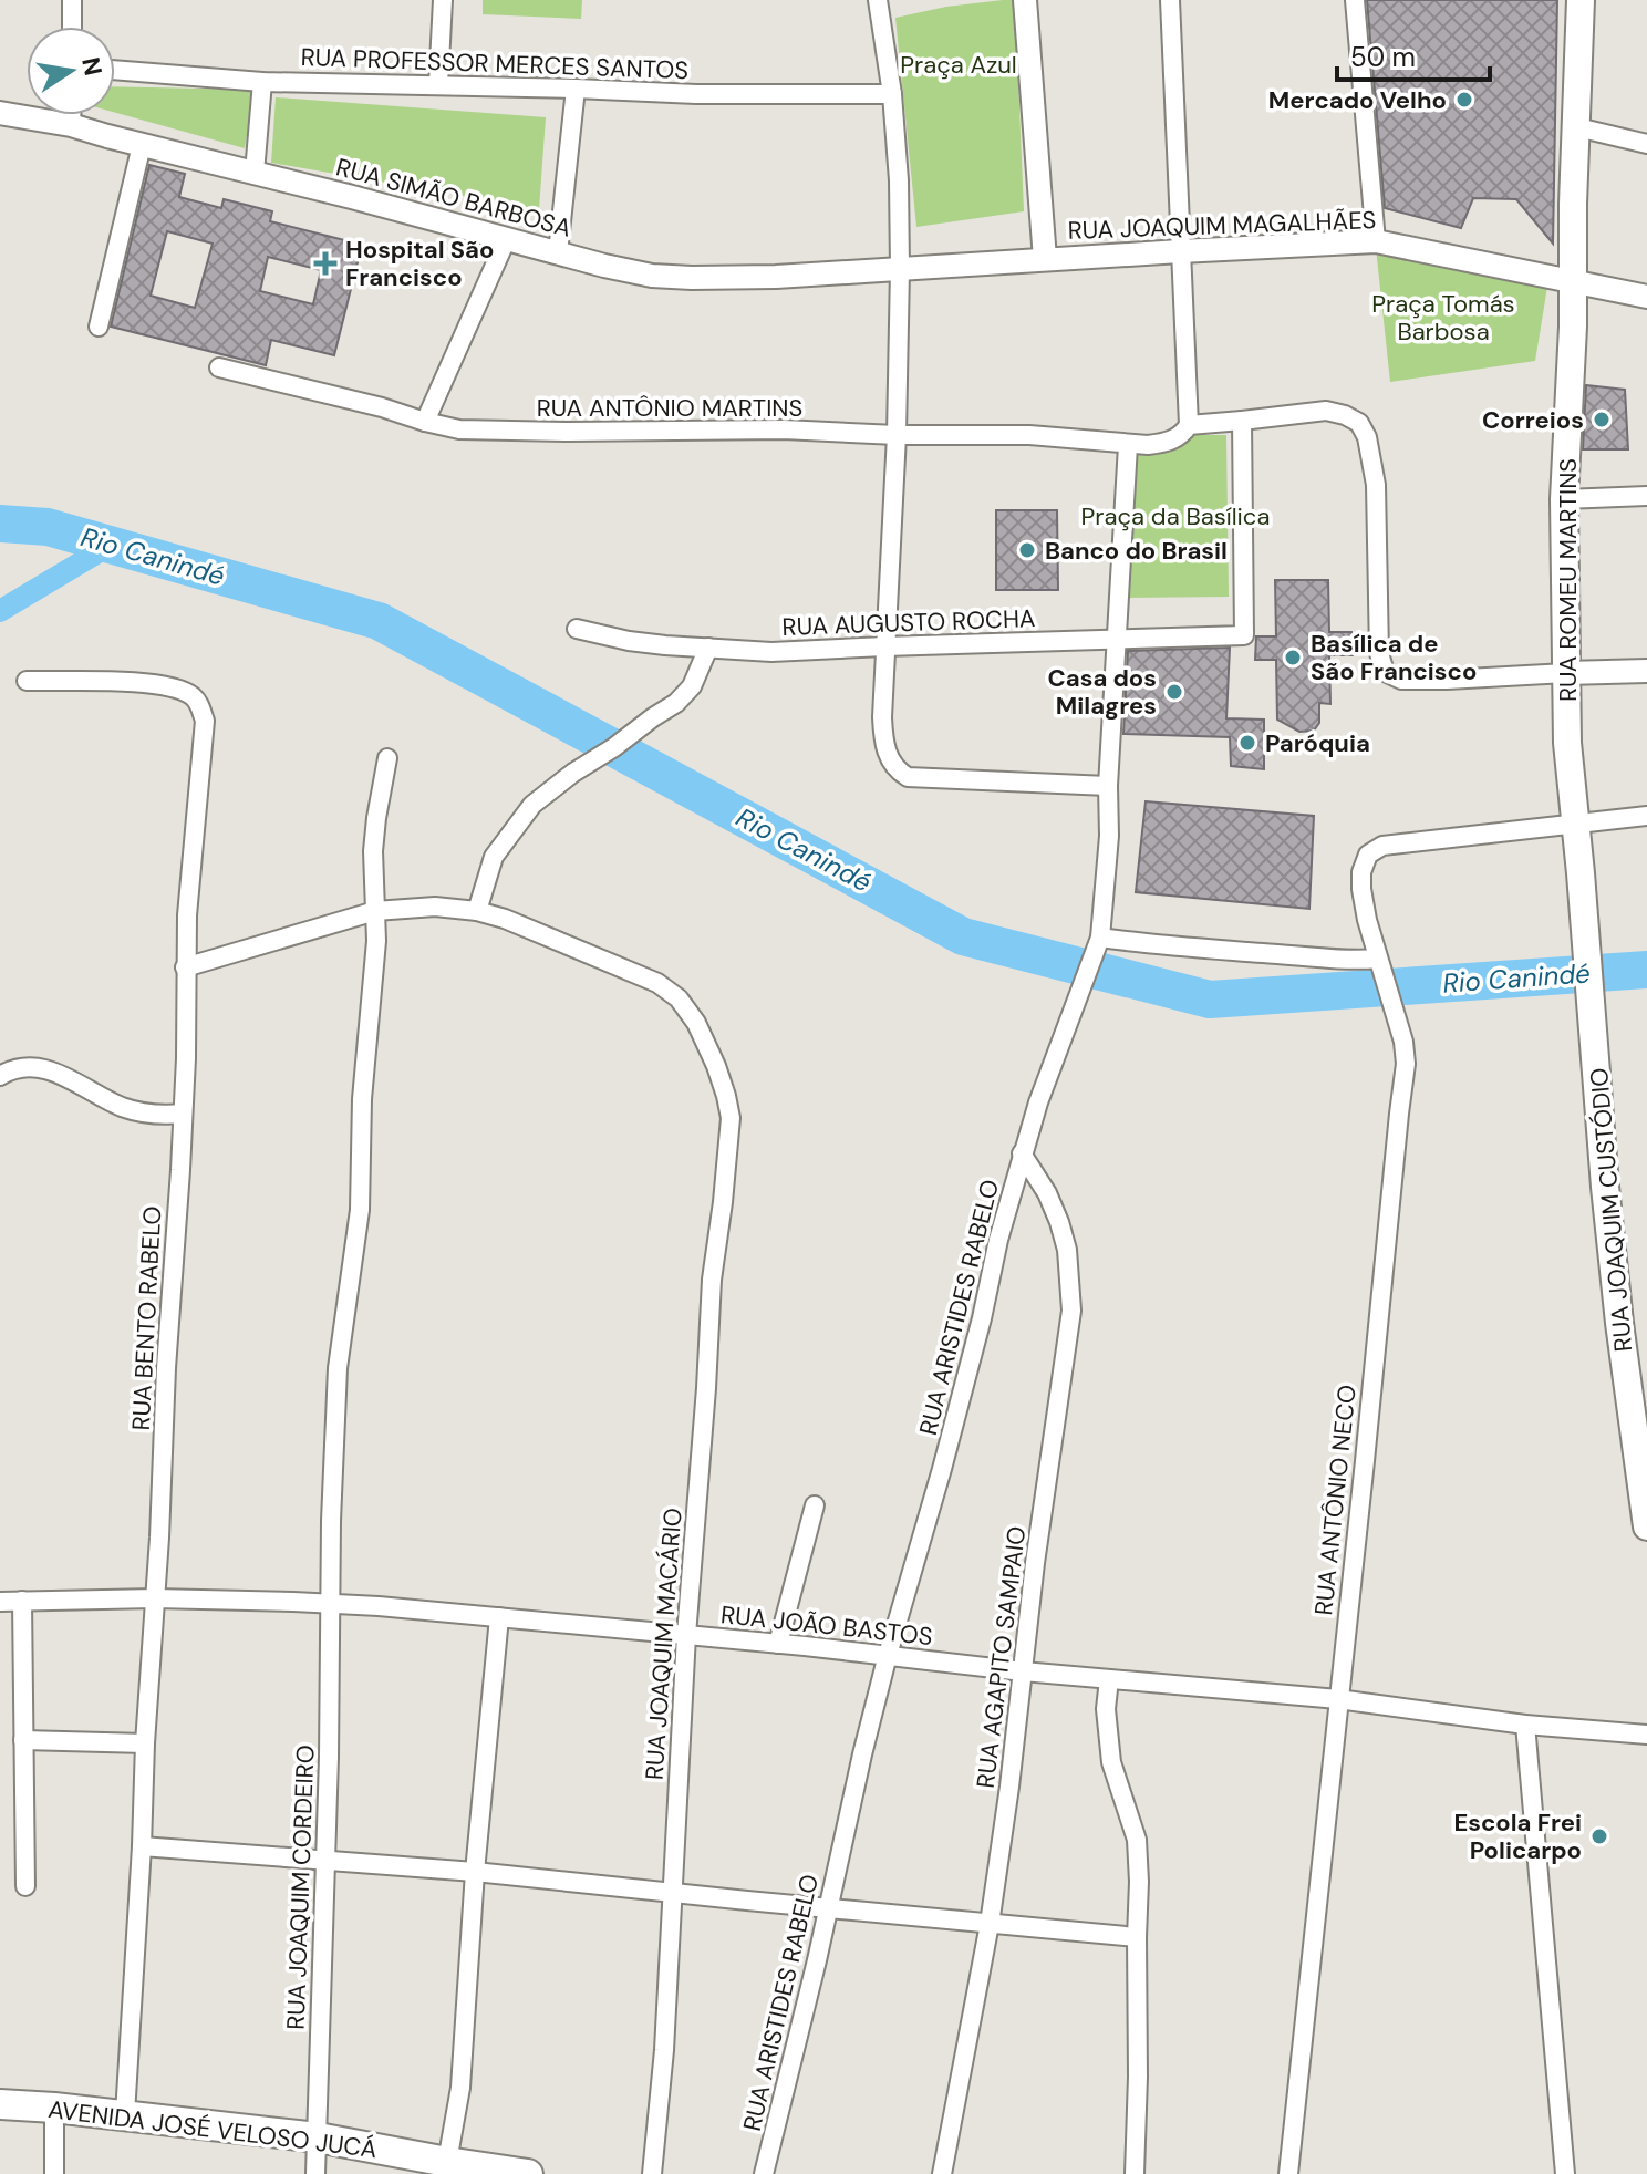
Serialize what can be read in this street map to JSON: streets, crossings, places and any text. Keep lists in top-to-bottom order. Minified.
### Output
{"streets":{"main road":["RUA ROMEU MARTINS","RUA JOAQUIM CUSTÓDIO","AVENIDA JOSÉ VELOSO JUCÁ"],"street":["RUA PROFESSOR MERCES SANTOS","RUA SIMÃO BARBOSA","RUA JOAQUIM MAGALHÃES","RUA ANTÔNIO MARTINS","RUA AUGUSTO ROCHA","RUA ARISTIDES RABELO","RUA BENTO RABELO","RUA ANTÔNIO NECO","RUA JOÃO BASTOS","RUA JOAQUIM MACÁRIO","RUA AGAPITO SAMPAIO","RUA JOAQUIM CORDEIRO"]},"crossings":[["RUA SIMÃO BARBOSA","RUA JOAQUIM MAGALHÃES"],["RUA JOAQUIM MAGALHÃES","RUA ROMEU MARTINS"],["RUA ANTÔNIO MARTINS","RUA ARISTIDES RABELO"],["RUA ROMEU MARTINS","RUA JOAQUIM CUSTÓDIO"],["RUA ROMEU MARTINS","RUA ANTÔNIO NECO"],["RUA AUGUSTO ROCHA","RUA ARISTIDES RABELO"],["RUA ARISTIDES RABELO","RUA JOÃO BASTOS"],["RUA ARISTIDES RABELO","RUA AGAPITO SAMPAIO"],["RUA BENTO RABELO","RUA JOÃO BASTOS"],["RUA BENTO RABELO","AVENIDA JOSÉ VELOSO JUCÁ"],["RUA ANTÔNIO NECO","RUA JOÃO BASTOS"],["RUA JOÃO BASTOS","RUA JOAQUIM MACÁRIO"],["RUA JOÃO BASTOS","RUA AGAPITO SAMPAIO"],["RUA JOÃO BASTOS","RUA JOAQUIM CORDEIRO"],["RUA JOAQUIM CORDEIRO","AVENIDA JOSÉ VELOSO JUCÁ"]],"water":["Rio Canindé"],"parks":["Praça Azul","Praça Tomás Barbosa","Praça da Basílica"],"places":{"other":["Mercado Velho","Correios","Banco do Brasil","Basílica de São Francisco","Casa dos Milagres","Paróquia","Escola Frei Policarpo"],"health":["Hospital São Francisco"]},"scale_bar":"50 m","north":"right"}
